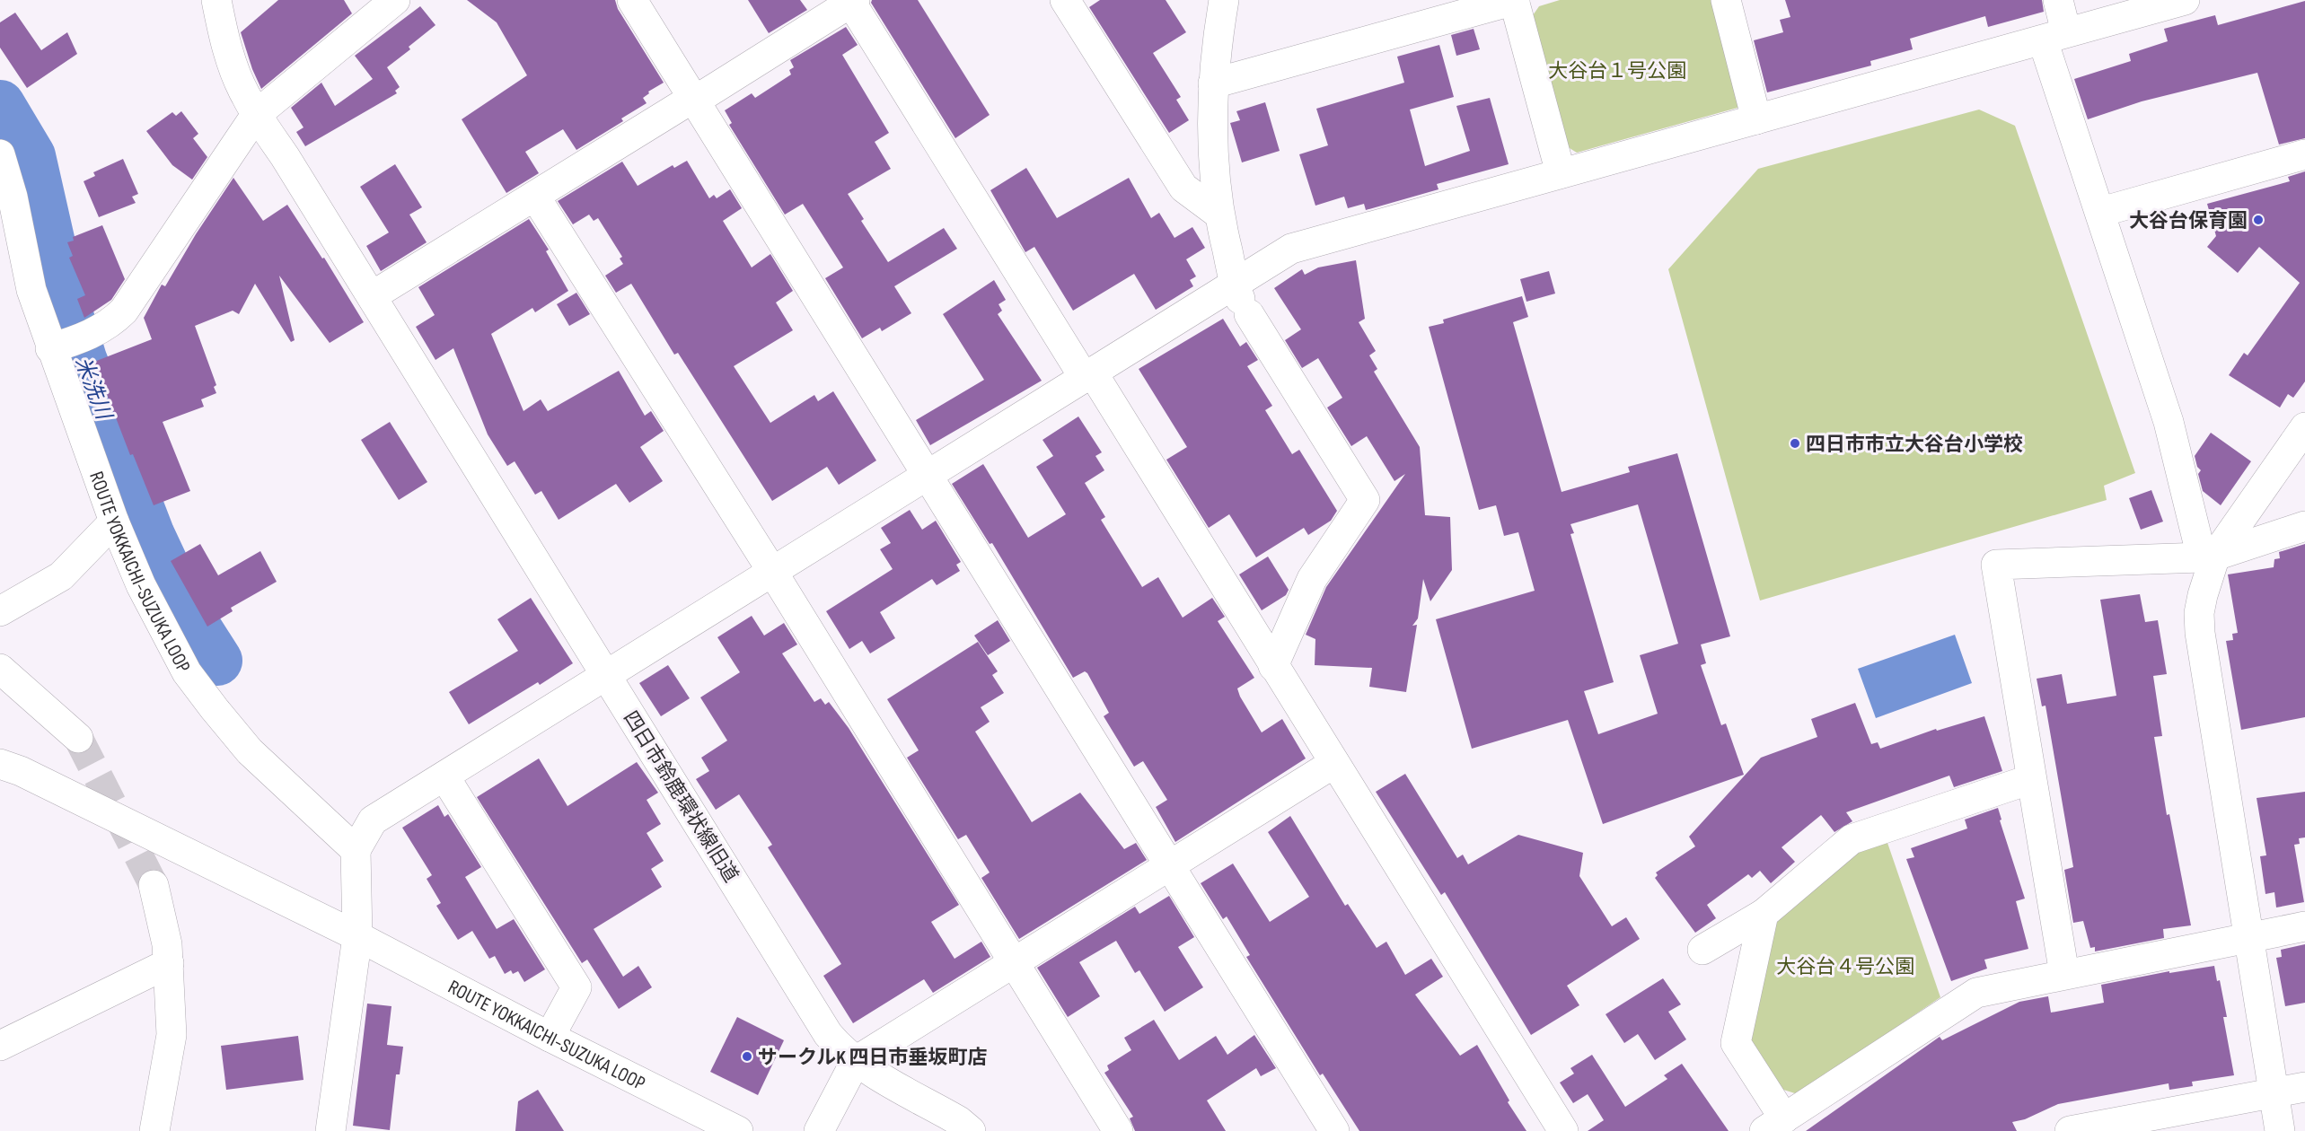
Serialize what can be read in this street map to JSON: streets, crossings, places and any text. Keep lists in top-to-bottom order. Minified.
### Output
{"streets":{"street":["ROUTE YOKKAICHI-SUZUKA LOOP","四日市鈴鹿環状線旧道"]},"water":["米洗川"],"parks":["大谷台１号公園","大谷台４号公園"],"places":["大谷台保育園","四日市市立大谷台小学校","サークルK 四日市垂坂町店"]}
